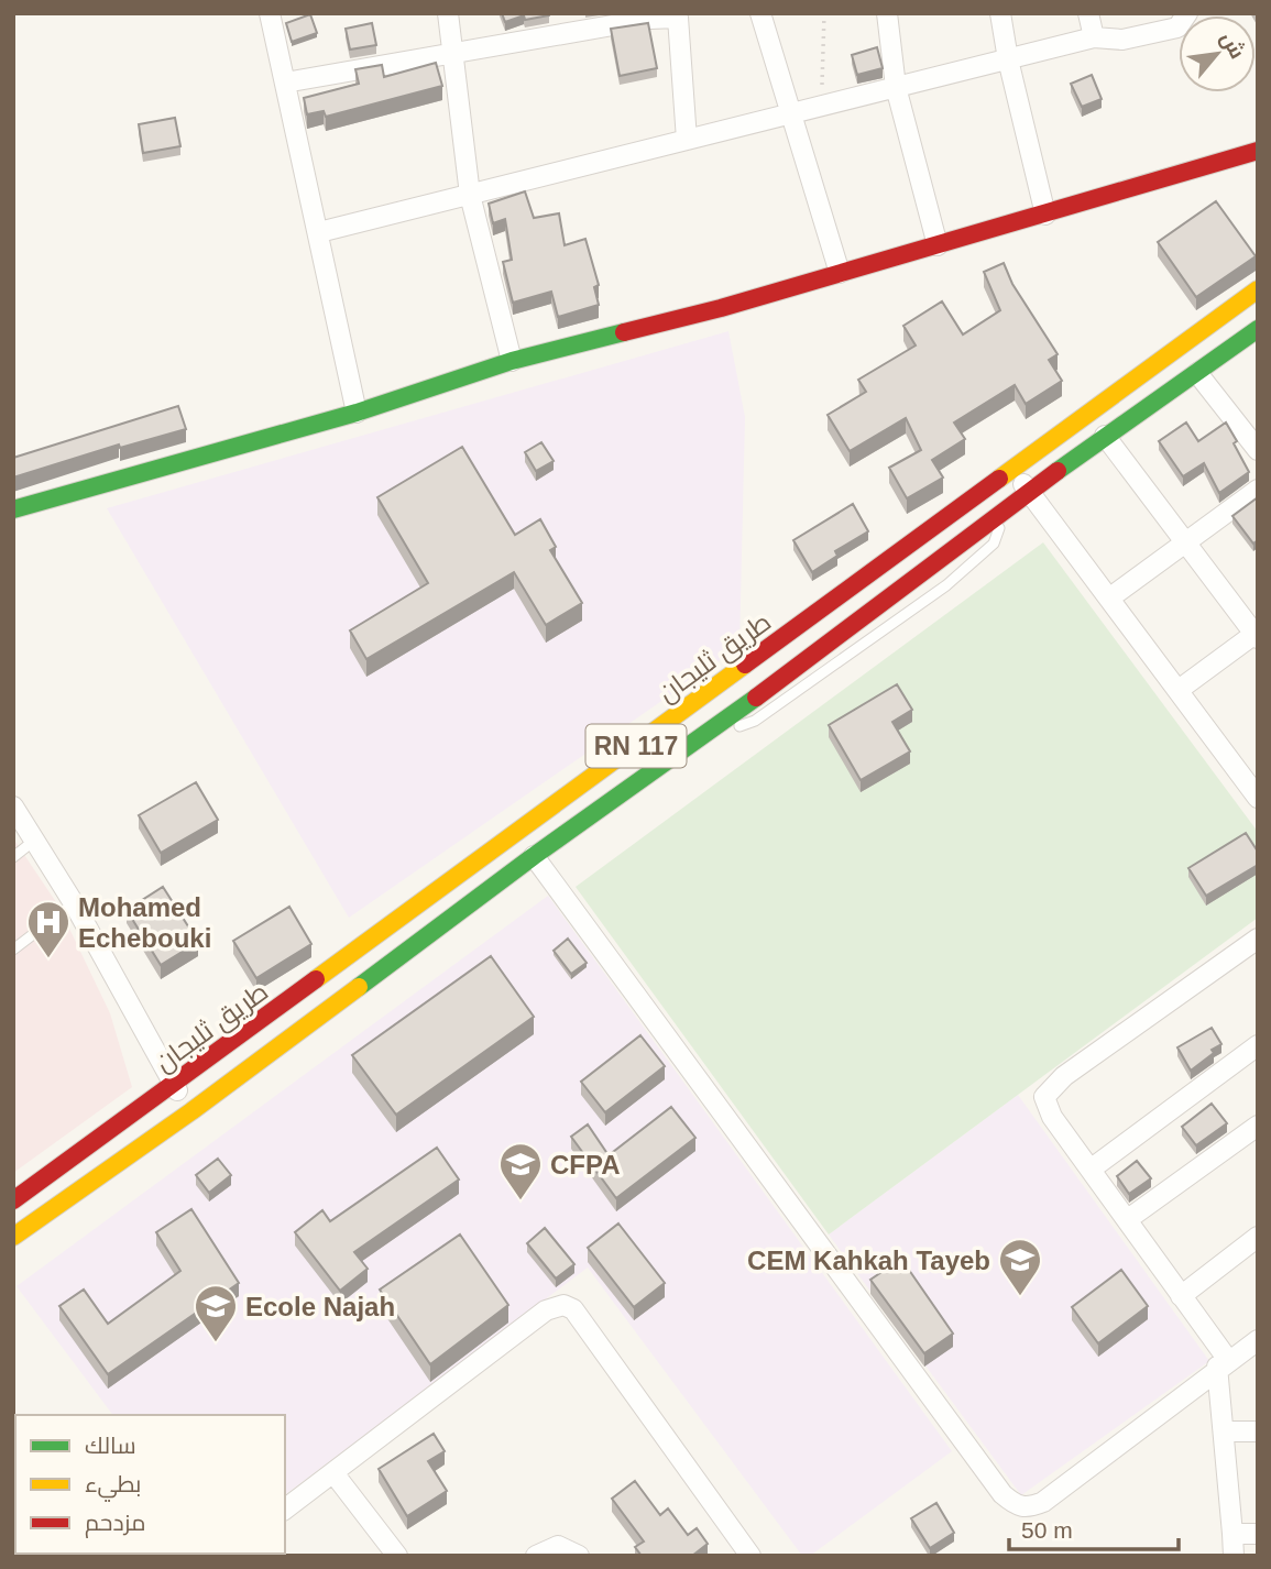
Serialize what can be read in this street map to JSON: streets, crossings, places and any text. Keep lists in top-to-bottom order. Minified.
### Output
{"streets":{"main road":["طريق ثليجان","RN 117"]},"places":{"hospital":["Mohamed Echebouki"],"school or university":["CFPA","CEM Kahkah Tayeb","Ecole Najah"]},"legend":["سالك","بطيء","مزدحم"],"scale_bar":"50 m","north":"top right"}
